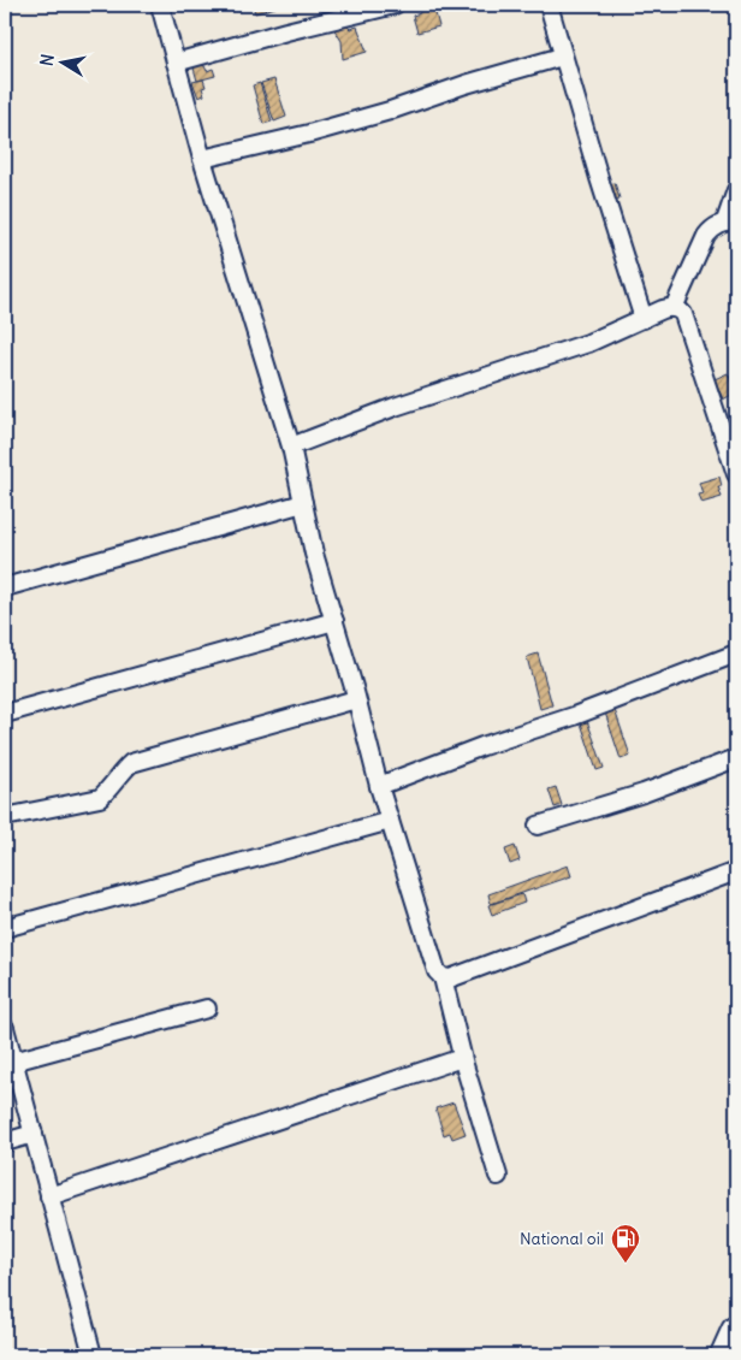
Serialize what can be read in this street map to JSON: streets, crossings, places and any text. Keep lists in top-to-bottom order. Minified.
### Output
{"places":{"fuel station":["National oil"]},"north":"left"}
